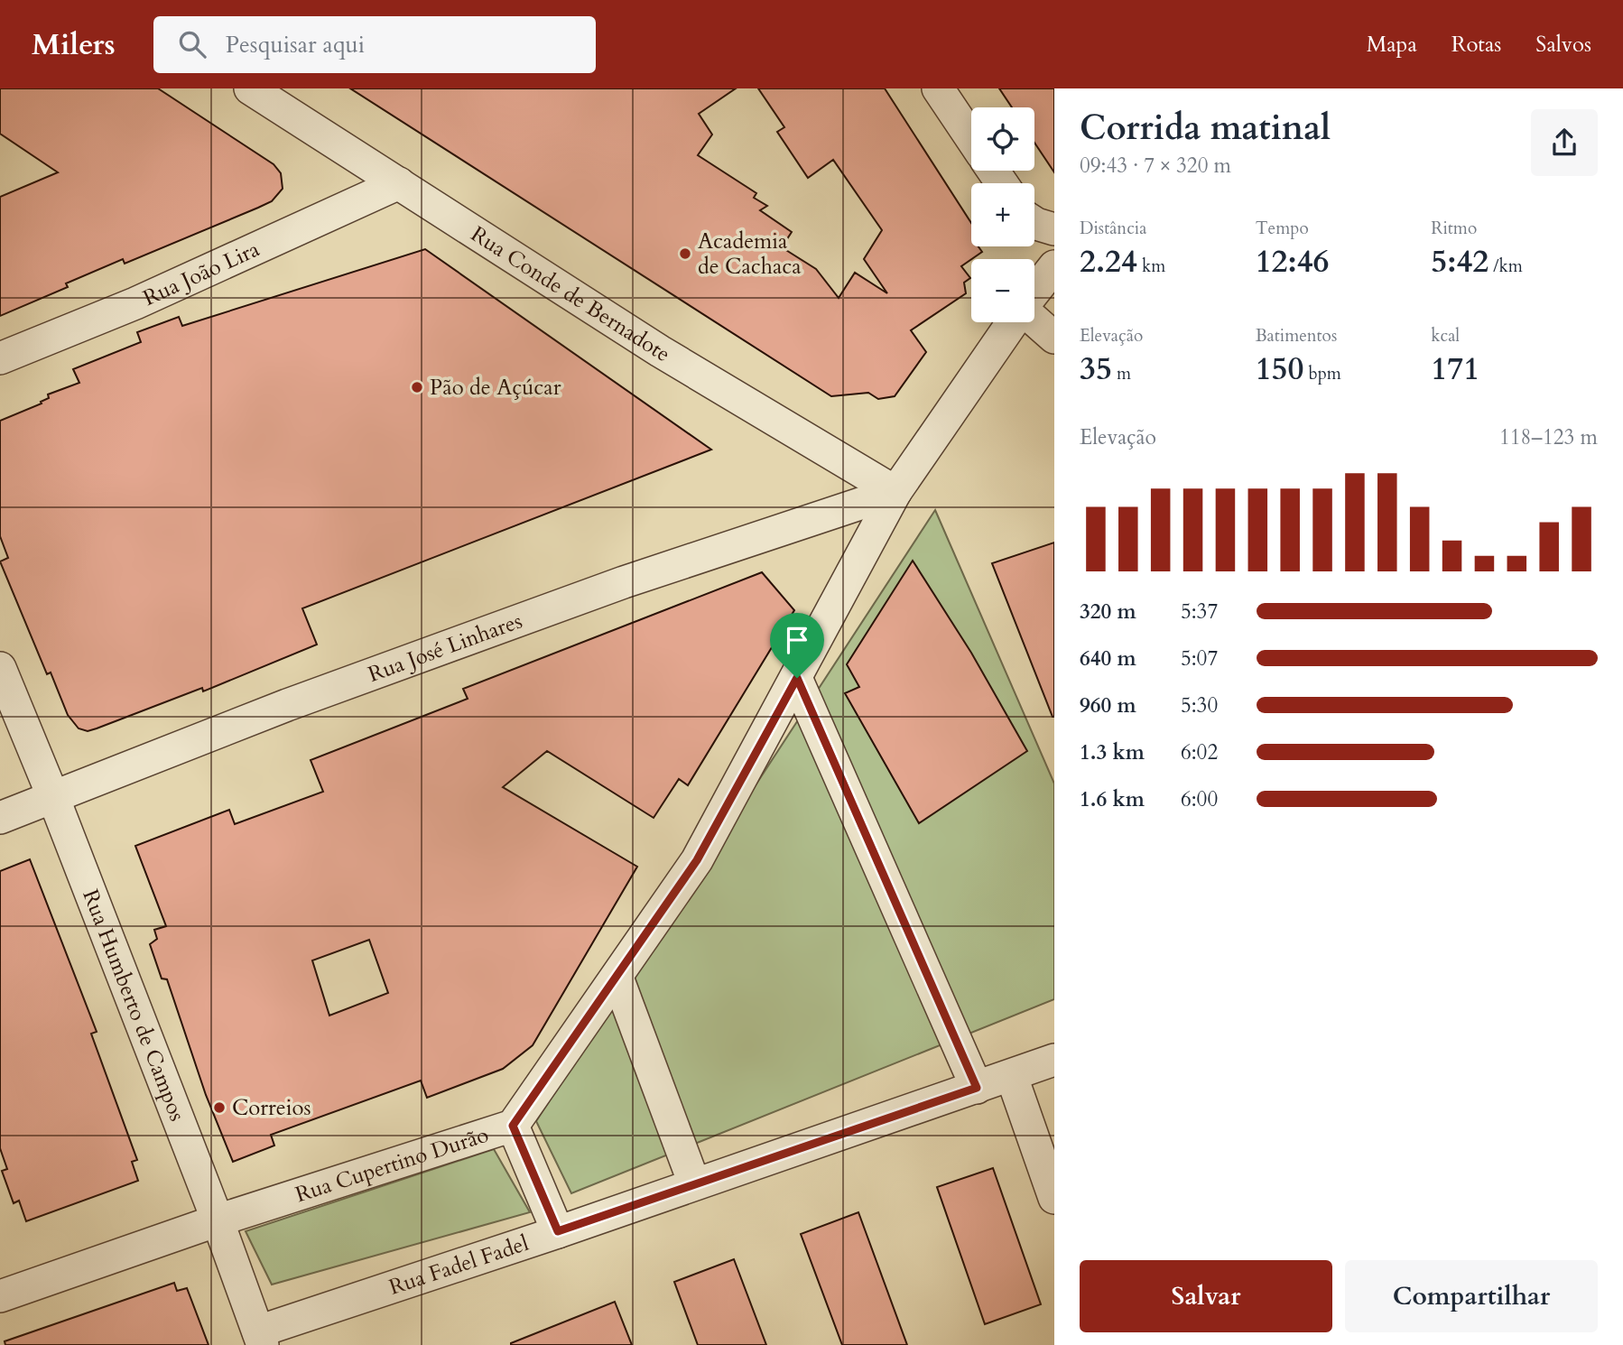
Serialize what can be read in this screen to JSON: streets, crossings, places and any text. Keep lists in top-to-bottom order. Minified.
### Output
{"streets":{"street":["Rua João Lira","Rua Conde de Bernadote","Rua José Linhares","Rua Humberto de Campos","Rua Cupertino Durão","Rua Fadel Fadel"]},"crossings":[["Rua João Lira","Rua Conde de Bernadote"],["Rua Conde de Bernadote","Rua José Linhares"],["Rua Conde de Bernadote","Rua Cupertino Durão"],["Rua José Linhares","Rua Humberto de Campos"],["Rua José Linhares","Rua Cupertino Durão"],["Rua Humberto de Campos","Rua Cupertino Durão"],["Rua Humberto de Campos","Rua Fadel Fadel"]],"places":["Academia de Cachaca","Pão de Açúcar","Correios"],"page":{"header":"Milers","search":"Pesquisar aqui","nav":["Mapa","Rotas","Salvos"],"heading":["Corrida matinal","09:43 · 7 × 320 m"],"map_buttons":["+","−"],"stats":[["Distância","2.24 km"],["Tempo","12:46"],["Ritmo","5:42 /km"],["Elevação","35 m"],["Batimentos","150 bpm"],["kcal","171"]],"chart":["Elevação","118–123 m"],"list":[{"name":"320 m","note":"5:37"},{"name":"640 m","note":"5:07"},{"name":"960 m","note":"5:30"},{"name":"1.3 km","note":"6:02"},{"name":"1.6 km","note":"6:00"}],"buttons":["Salvar","Compartilhar"]}}
